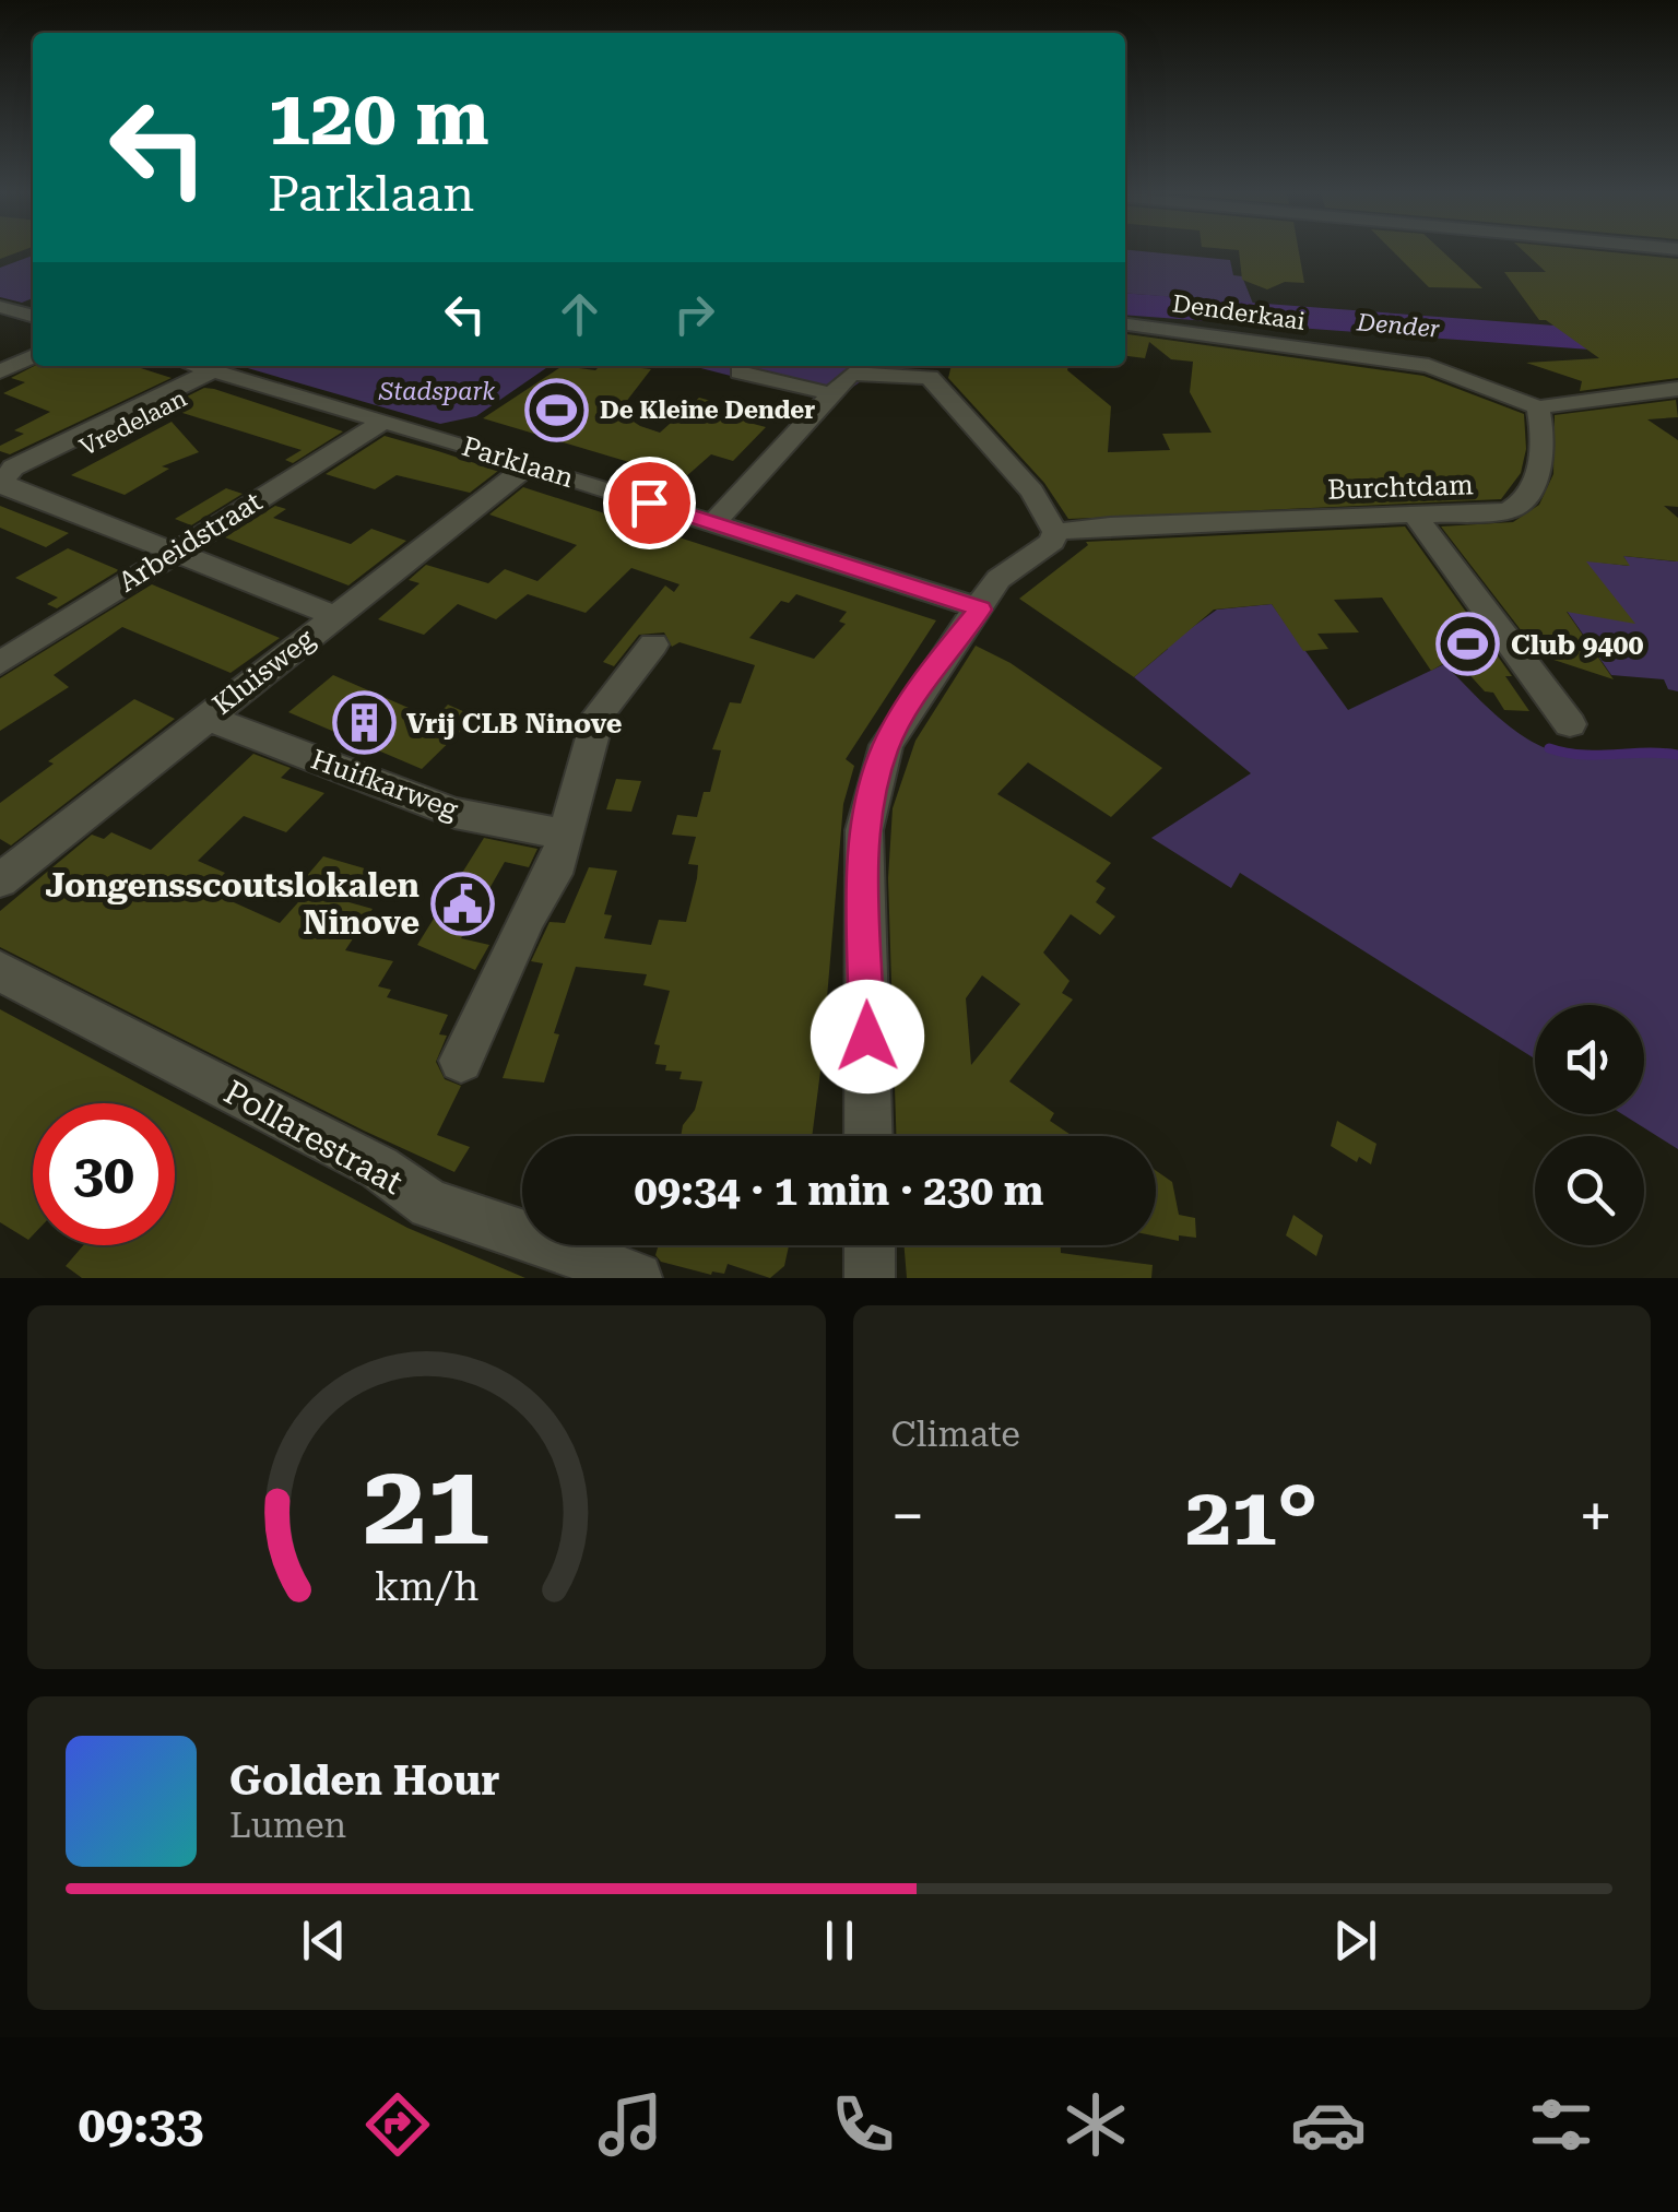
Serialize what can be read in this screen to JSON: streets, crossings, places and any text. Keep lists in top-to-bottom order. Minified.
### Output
{"streets":{"street":["Denderkaai","Vredelaan","Parklaan","Burchtdam","Arbeidstraat","Kluisweg","Huifkarweg","Pollarestraat"]},"crossings":[["Denderkaai","Burchtdam"],["Vredelaan","Parklaan"],["Parklaan","Arbeidstraat"],["Parklaan","Kluisweg"],["Kluisweg","Huifkarweg"]],"water":["Dender"],"parks":["Stadspark"],"places":{"sports":["De Kleine Dender","Club 9400"],"building":["Vrij CLB Ninove"],"public building":["Jongensscoutslokalen Ninove"]},"page":{"turn":["120 m","Parklaan"],"limit":"30","trip":"09:34 · 1 min · 230 m","tile":"Climate","heat":["−","21°","+"],"song":["Golden Hour","Lumen"],"tabs":"09:33","gauge":["21","km/h"]}}
